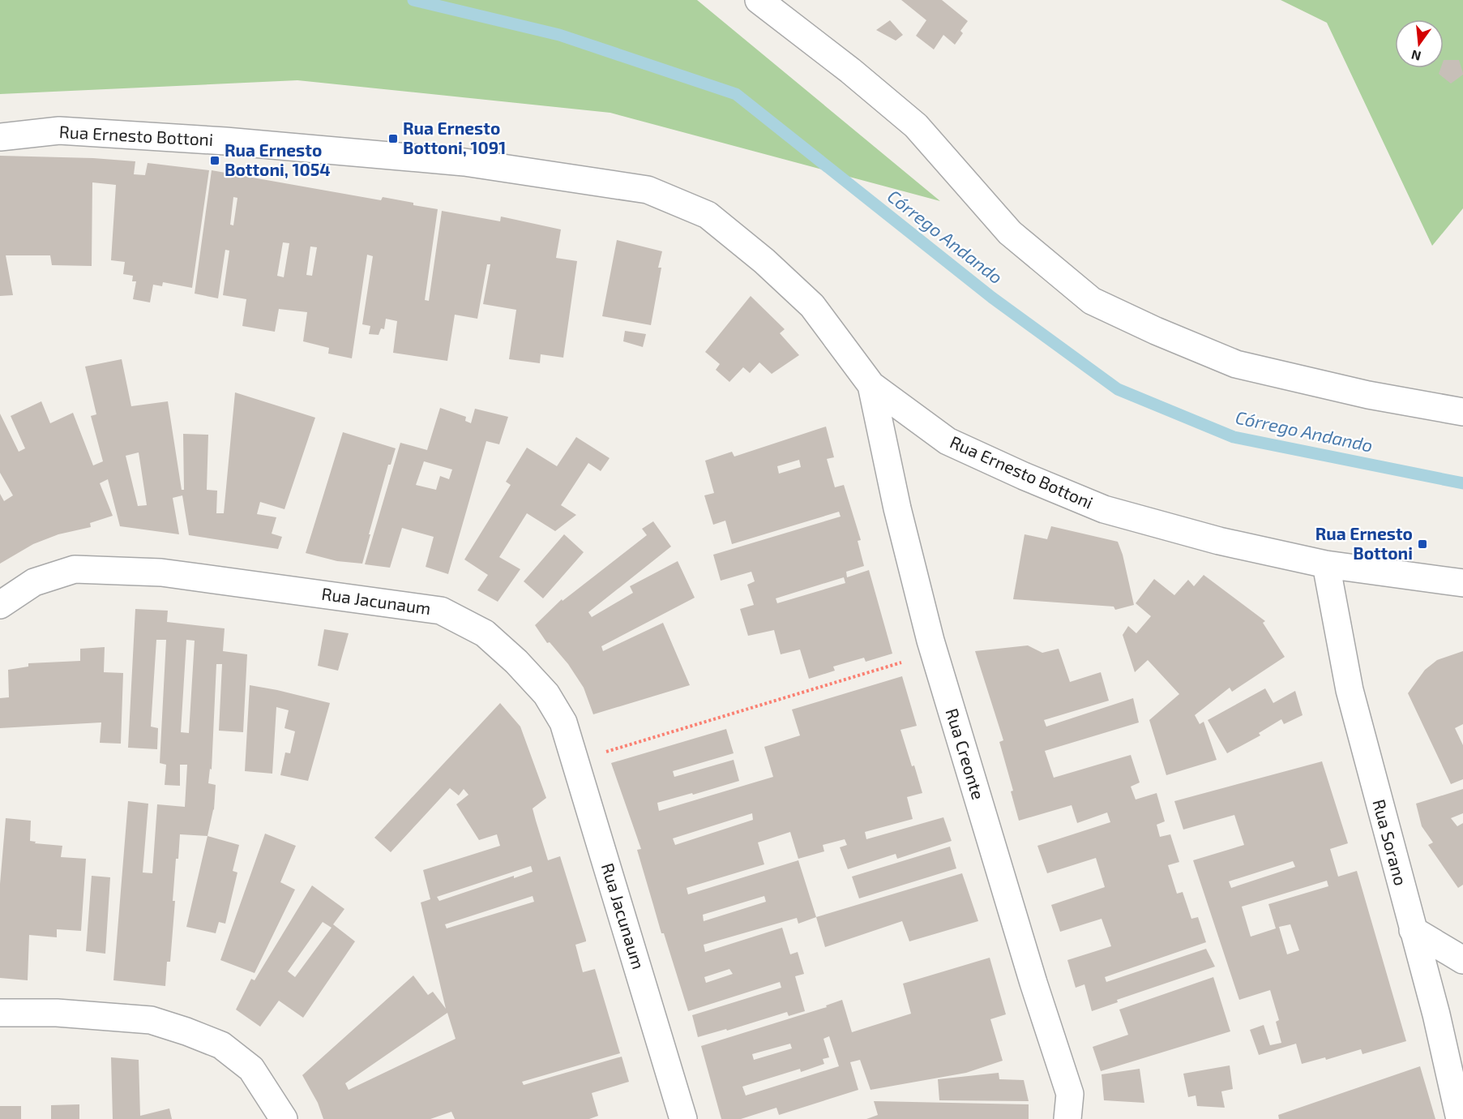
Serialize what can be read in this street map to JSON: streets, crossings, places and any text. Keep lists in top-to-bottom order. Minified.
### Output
{"streets":{"street":["Rua Ernesto Bottoni","Rua Jacunaum","Rua Creonte","Rua Sorano"]},"crossings":[["Rua Ernesto Bottoni","Rua Creonte"],["Rua Ernesto Bottoni","Rua Sorano"]],"water":["Córrego Andando"],"places":{"transit":["Rua Ernesto Bottoni, 1091","Rua Ernesto Bottoni, 1054","Rua Ernesto Bottoni"]},"north":"bottom"}
